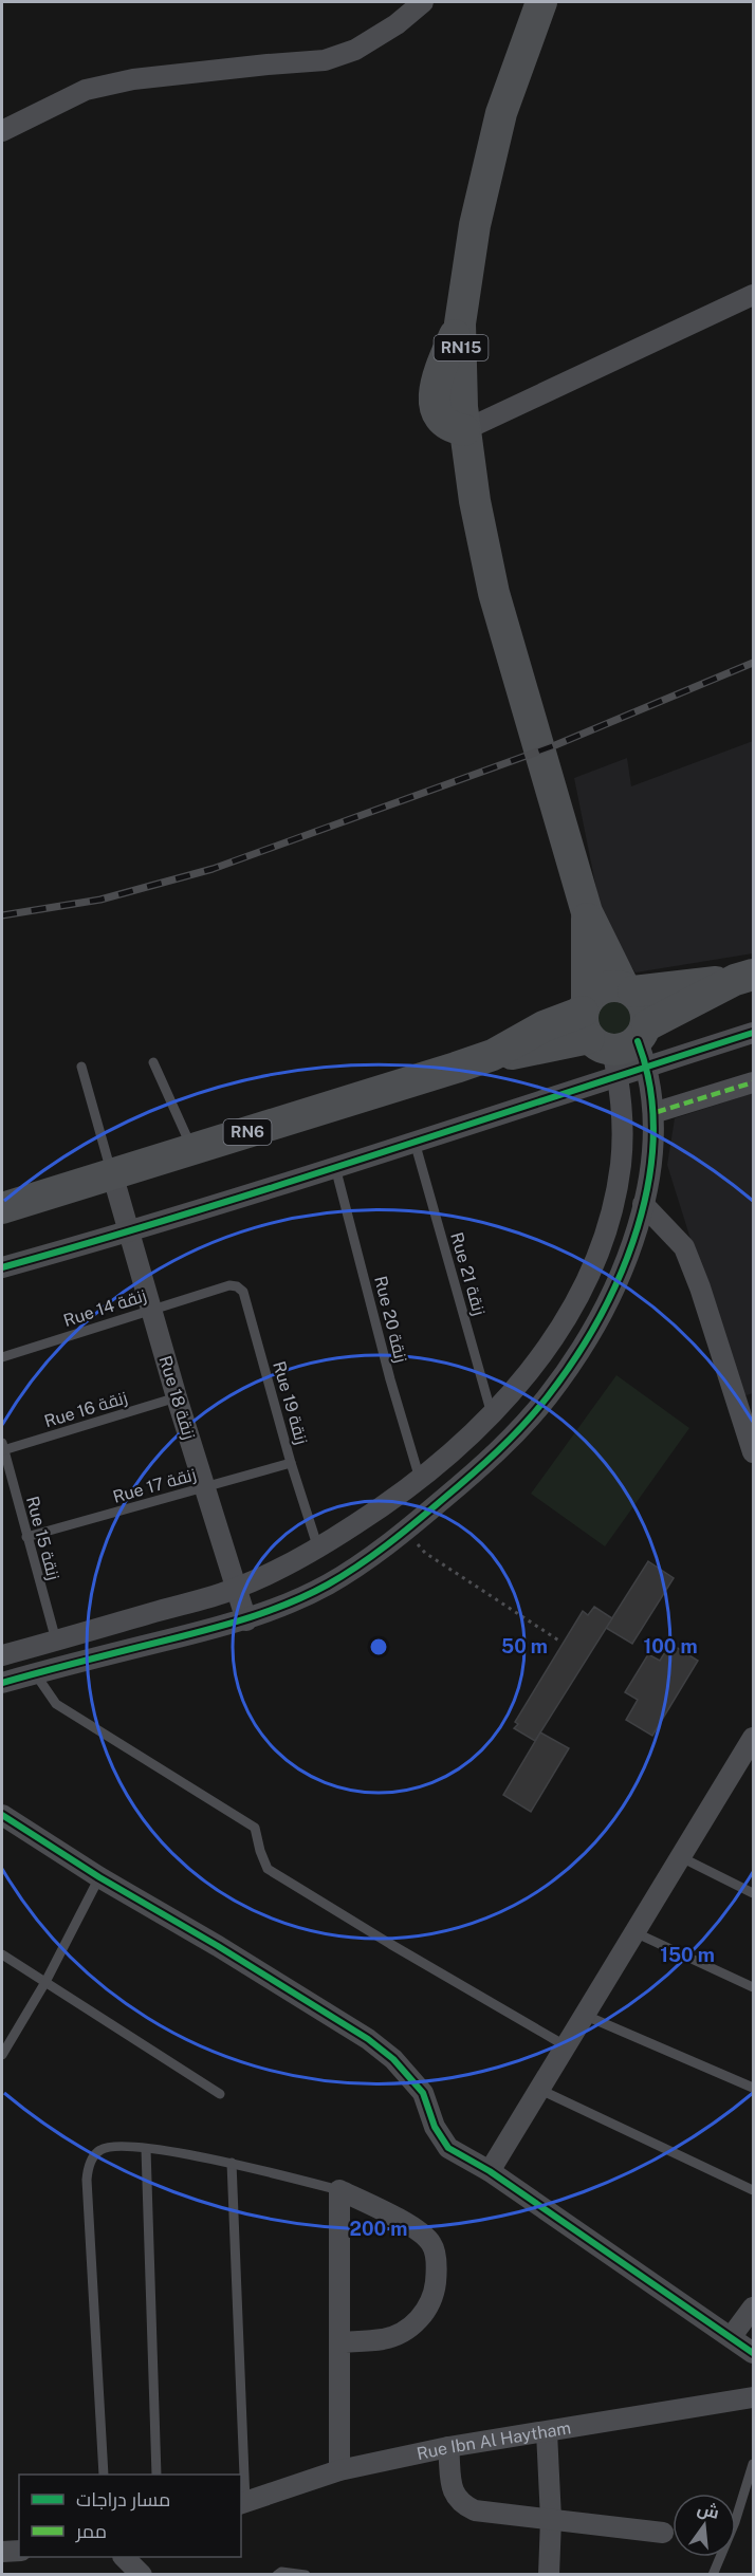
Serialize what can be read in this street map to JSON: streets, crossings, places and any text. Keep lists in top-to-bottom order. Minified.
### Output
{"streets":{"main road":["RN15","RN6"],"street":["Rue 18 زنقة","Rue Ibn Al Haytham"],"lane":["Rue 21 زنقة","Rue 14 زنقة","Rue 20 زنقة","Rue 19 زنقة","Rue 16 زنقة","Rue 17 زنقة","Rue 15 زنقة"]},"crossings":[["RN15","RN6"],["RN6","Rue 18 زنقة"],["Rue 14 زنقة","Rue 18 زنقة"],["Rue 14 زنقة","Rue 19 زنقة"],["Rue 18 زنقة","Rue 16 زنقة"],["Rue 18 زنقة","Rue 17 زنقة"],["Rue 19 زنقة","Rue 17 زنقة"],["Rue 16 زنقة","Rue 15 زنقة"],["Rue 17 زنقة","Rue 15 زنقة"]],"legend":["مسار دراجات","ممر"],"north":"top","rings":["50 m","100 m","150 m","200 m"]}
